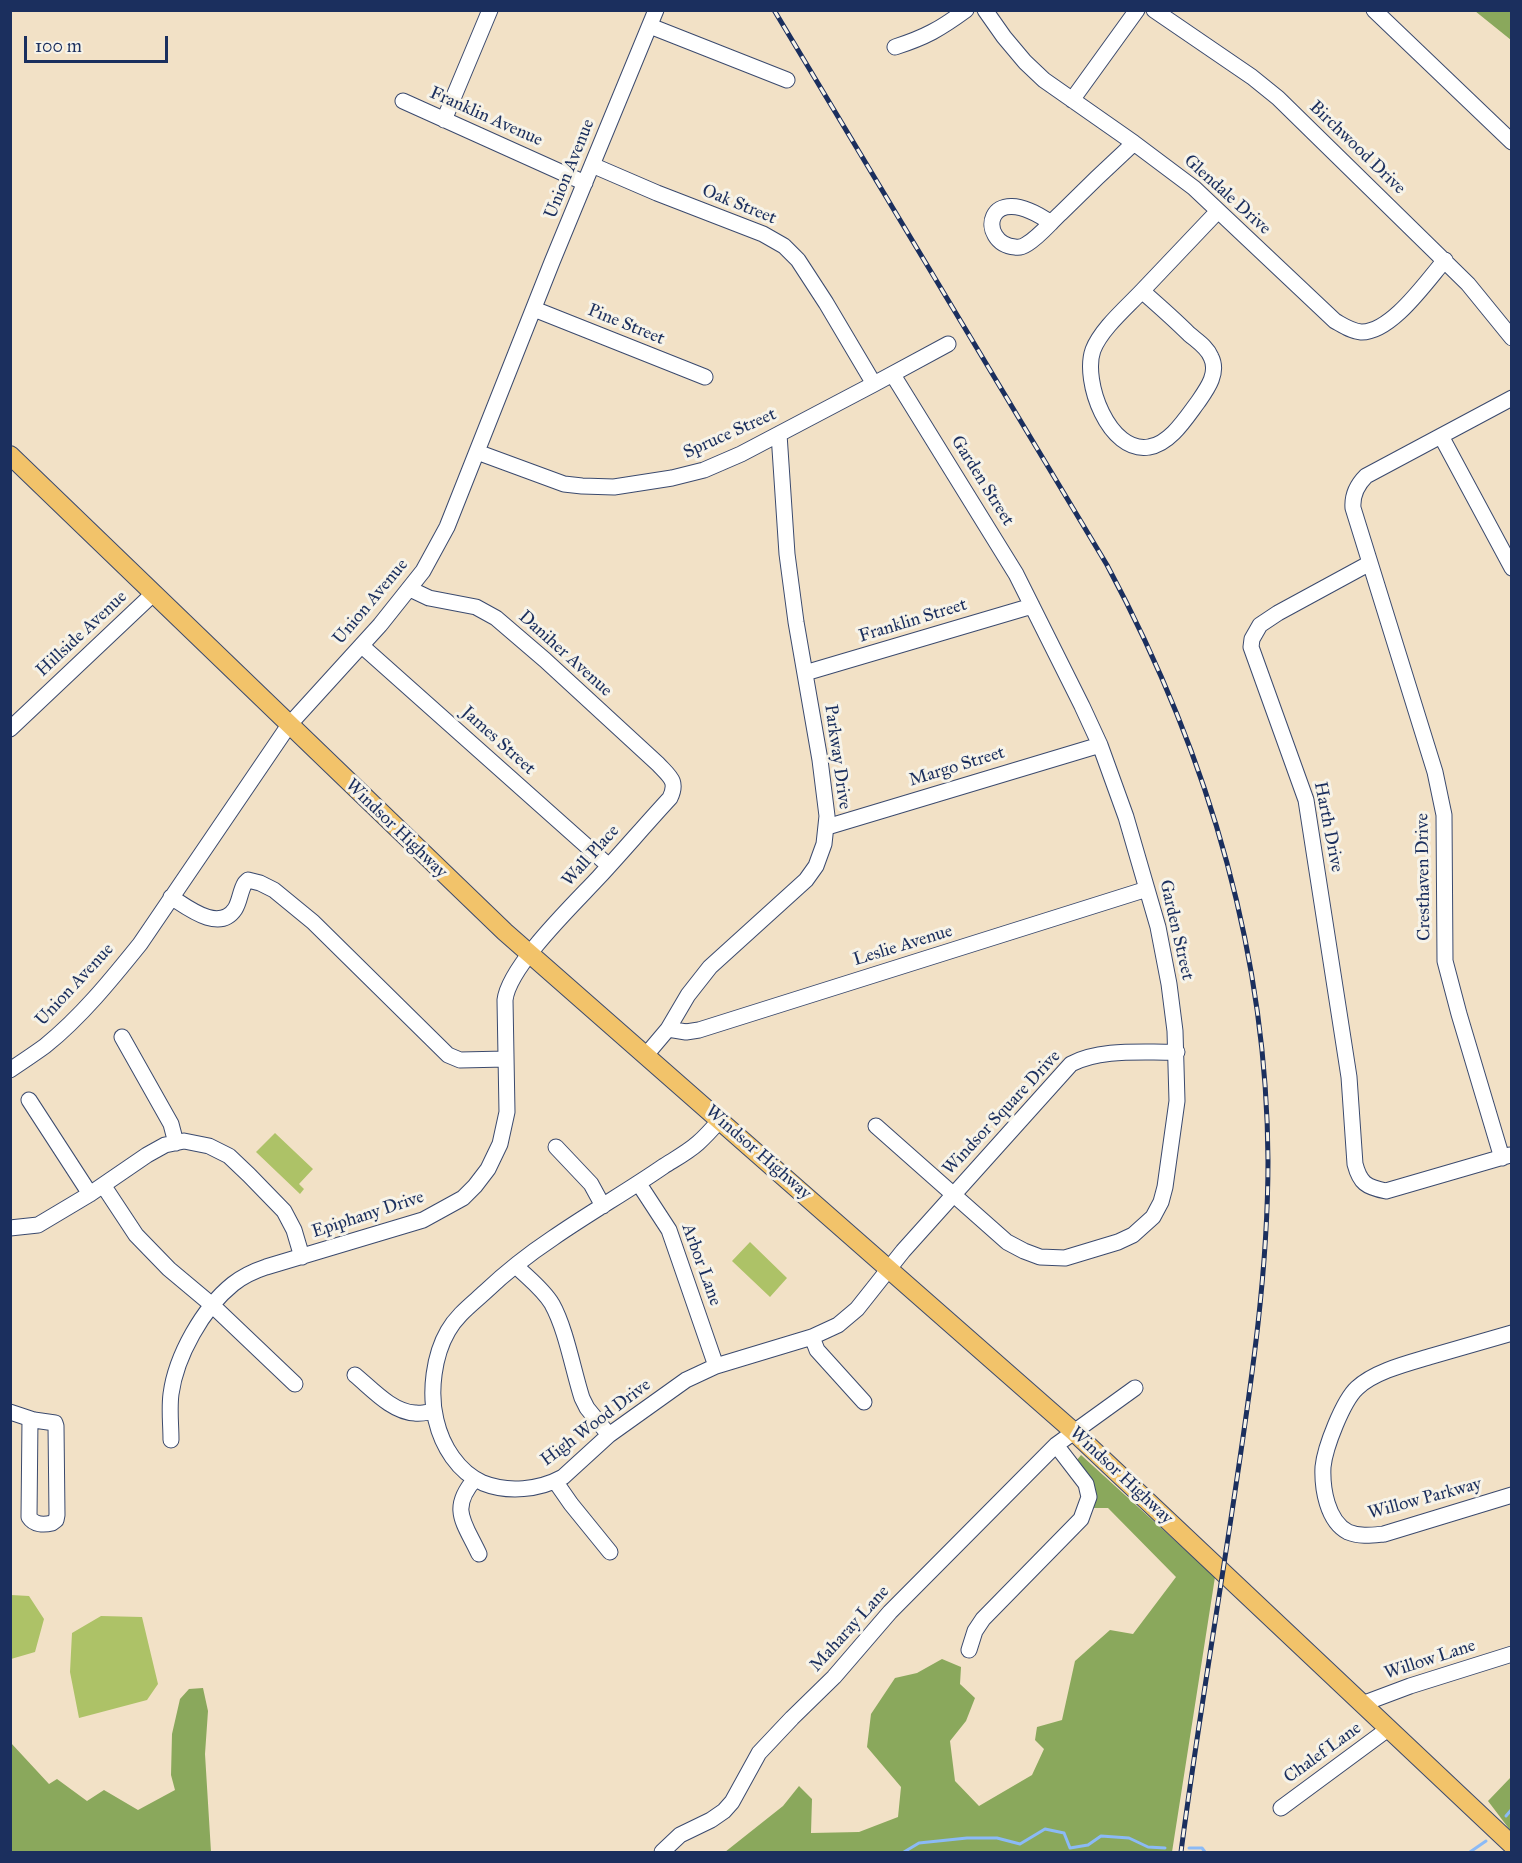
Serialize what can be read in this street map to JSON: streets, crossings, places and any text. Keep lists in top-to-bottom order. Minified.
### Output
{"streets":{"main road":["Windsor Highway"],"street":["Franklin Avenue","Birchwood Drive","Union Avenue","Glendale Drive","Oak Street","Pine Street","Spruce Street","Garden Street","Franklin Street","Hillside Avenue","Daniher Avenue","James Street","Parkway Drive","Margo Street","Harth Drive","Wall Place","Cresthaven Drive","Leslie Avenue","Windsor Square Drive","Epiphany Drive","Arbor Lane","High Wood Drive","Willow Parkway","Maharay Lane","Willow Lane","Chalef Lane"]},"crossings":[["Franklin Avenue","Union Avenue"],["Birchwood Drive","Glendale Drive"],["Union Avenue","Oak Street"],["Union Avenue","Pine Street"],["Union Avenue","Spruce Street"],["Union Avenue","Daniher Avenue"],["Union Avenue","James Street"],["Union Avenue","Windsor Highway"],["Oak Street","Spruce Street"],["Spruce Street","Garden Street"],["Spruce Street","Parkway Drive"],["Garden Street","Franklin Street"],["Garden Street","Margo Street"],["Garden Street","Leslie Avenue"],["Garden Street","Windsor Square Drive"],["Franklin Street","Parkway Drive"],["Hillside Avenue","Windsor Highway"],["Daniher Avenue","Wall Place"],["James Street","Wall Place"],["Parkway Drive","Margo Street"],["Parkway Drive","Windsor Highway"],["Parkway Drive","Leslie Avenue"],["Harth Drive","Cresthaven Drive"],["Windsor Highway","Wall Place"],["Windsor Highway","Windsor Square Drive"],["Windsor Highway","Epiphany Drive"],["Windsor Highway","High Wood Drive"],["Windsor Highway","Maharay Lane"],["Windsor Highway","Willow Lane"],["Windsor Highway","Chalef Lane"],["Wall Place","Epiphany Drive"],["Windsor Square Drive","High Wood Drive"],["Arbor Lane","High Wood Drive"]],"scale_bar":"100 m"}
